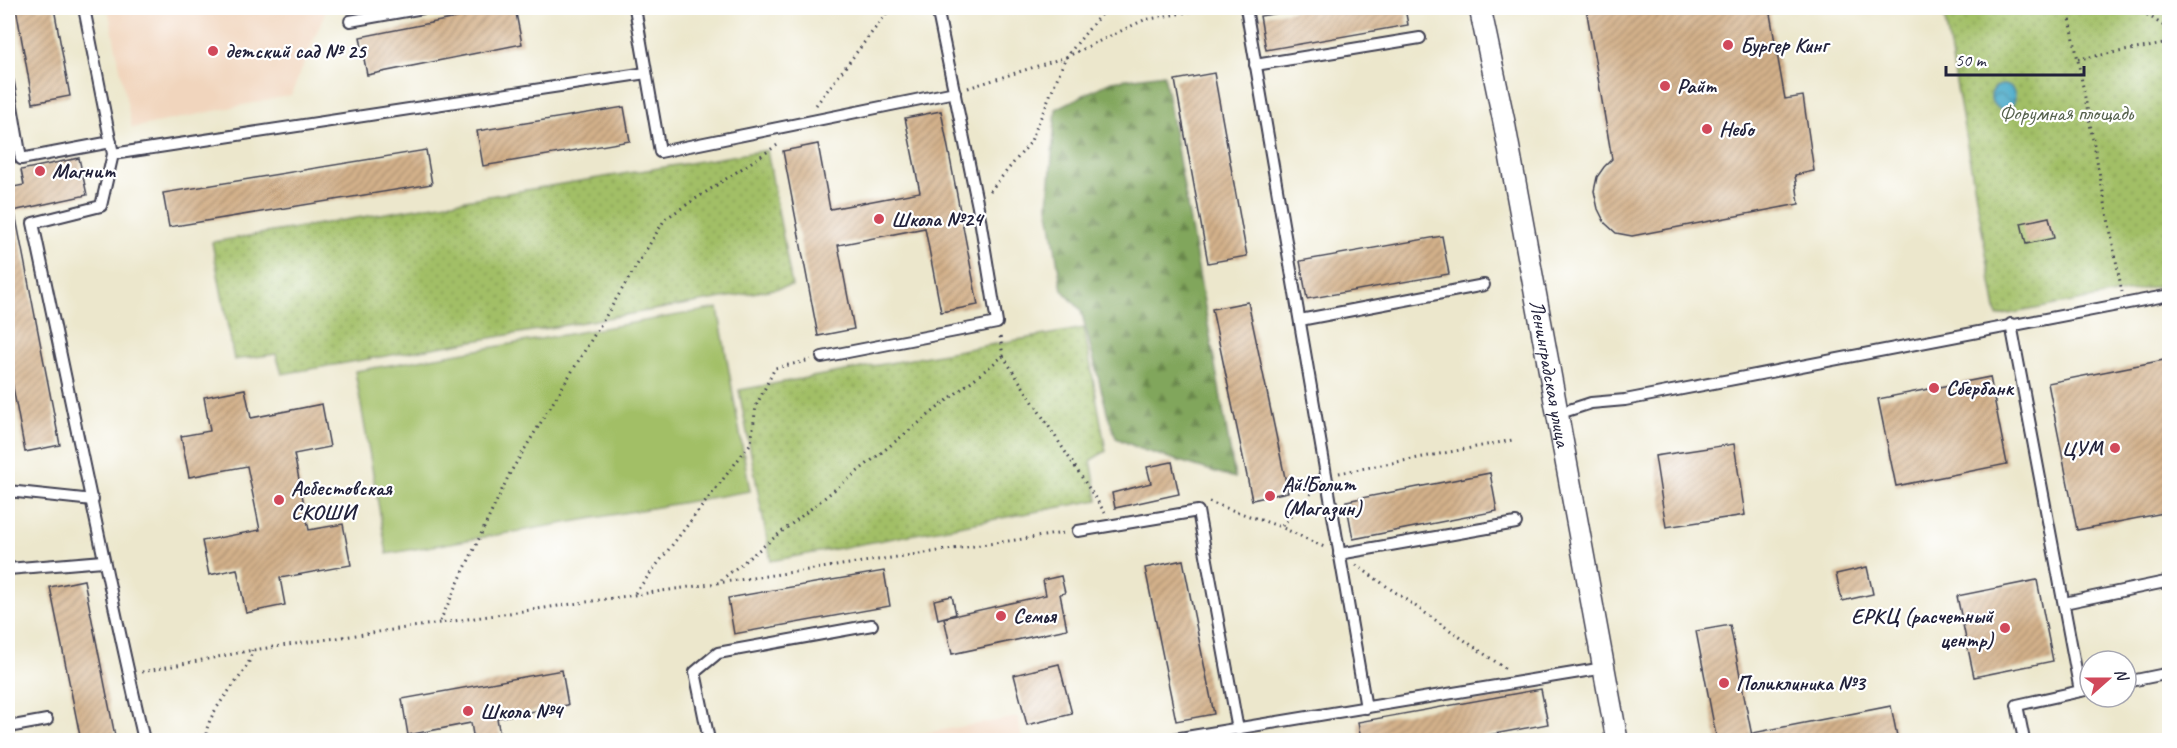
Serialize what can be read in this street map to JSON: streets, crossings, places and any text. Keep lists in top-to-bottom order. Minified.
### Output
{"streets":{"street":["Ленинградская улица"]},"parks":["Форумная площадь"],"places":["Бургер Кинг","детский сад № 25","Райт","Небо","Магнит","Школа №24","Сбербанк","ЦУМ","Ай!Болит (Магазин)","Асбестовская СКОШИ","Семья","ЕРКЦ (расчетный центр)","Поликлиника №3","Школа №4"],"scale_bar":"50 m","north":"right"}
